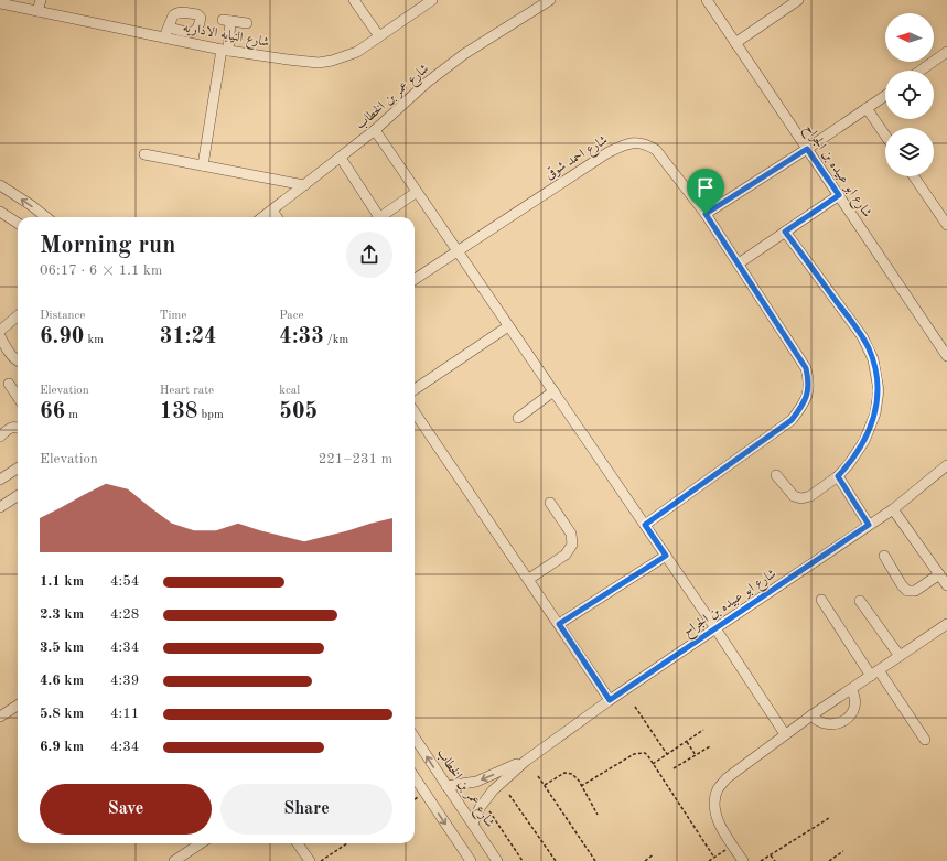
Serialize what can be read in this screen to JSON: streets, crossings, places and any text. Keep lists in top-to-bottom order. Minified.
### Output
{"streets":{"street":["شارع النيابه الاداريه","شارع عمر بن الخطاب","شارع احمد شوقى","شارع ابو عبيده بن الجراح"]},"crossings":[["شارع عمر بن الخطاب","شارع ابو عبيده بن الجراح"]],"north":"left","page":{"heading":["Morning run","06:17 · 6 × 1.1 km"],"stats":[["Distance","6.90 km"],["Time","31:24"],["Pace","4:33 /km"],["Elevation","66 m"],["Heart rate","138 bpm"],["kcal","505"]],"chart":["Elevation","221–231 m"],"list":[{"name":"1.1 km","note":"4:54"},{"name":"2.3 km","note":"4:28"},{"name":"3.5 km","note":"4:34"},{"name":"4.6 km","note":"4:39"},{"name":"5.8 km","note":"4:11"},{"name":"6.9 km","note":"4:34"}],"buttons":["Save","Share"]}}
